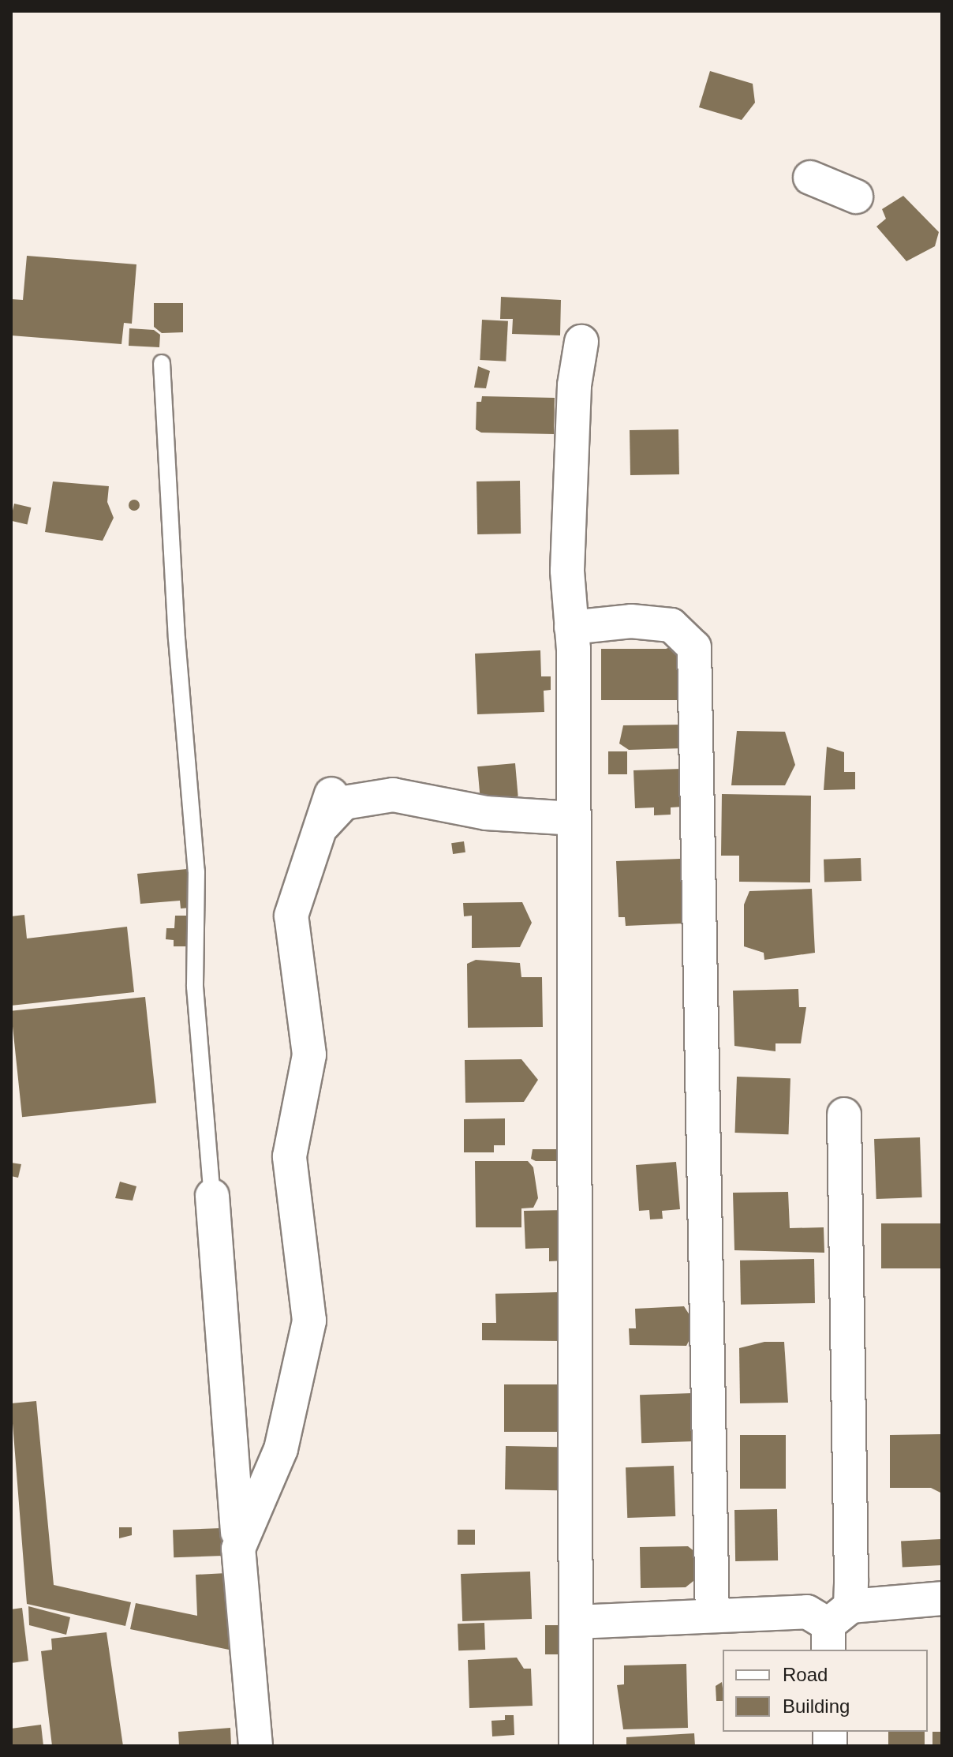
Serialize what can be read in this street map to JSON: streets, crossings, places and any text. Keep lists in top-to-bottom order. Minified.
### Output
{"legend":["Road","Building"]}
